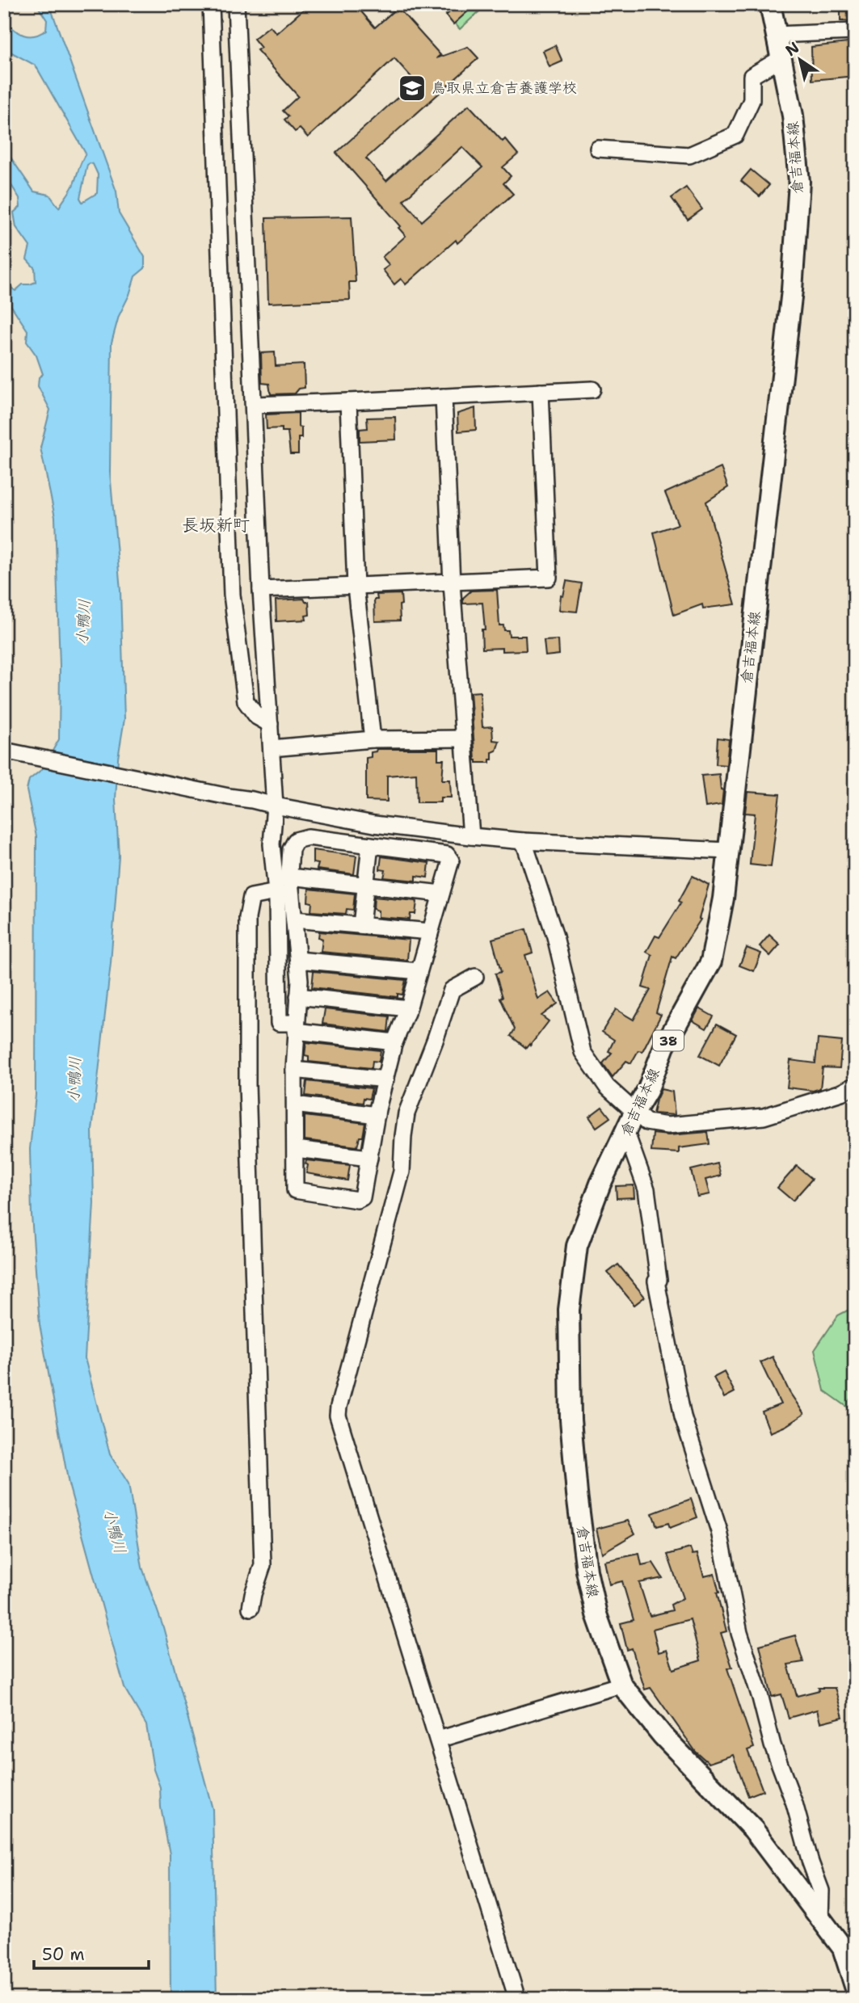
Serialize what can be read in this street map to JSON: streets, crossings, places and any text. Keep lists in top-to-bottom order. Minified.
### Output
{"streets":{"main road":["倉吉福本線","38"]},"districts":["長坂新町"],"water":["小鴨川"],"places":{"school or university":["鳥取県立倉吉養護学校"]},"scale_bar":"50 m","north":"top left"}
